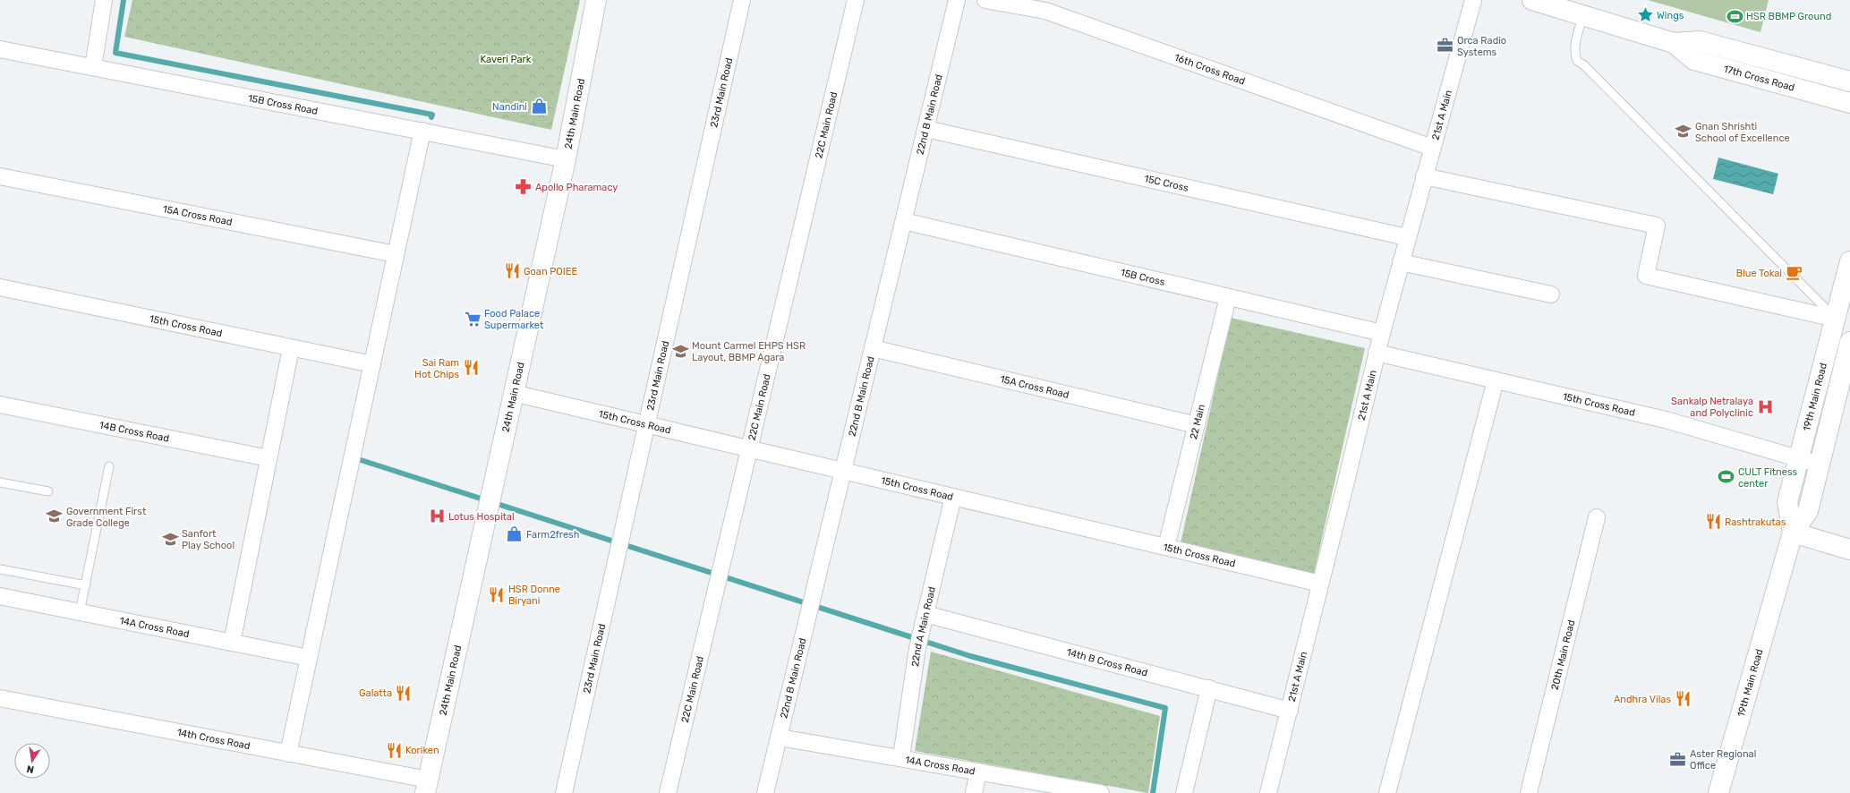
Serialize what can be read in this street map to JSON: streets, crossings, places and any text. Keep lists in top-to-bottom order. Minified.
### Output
{"streets":{"main road":["17th Cross Road","24th Main Road","19th Main Road"],"street":["16th Cross Road","23rd Main Road","15B Cross Road","22nd B Main Road","21st A Main","22C Main Road","15C Cross","15A Cross Road","15B Cross","15th Cross Road","22 Main","14B Cross Road","14A Cross Road","22nd A Main Road","20th Main Road","14th B Cross Road","14th Cross Road"]},"crossings":[["16th Cross Road","21st A Main"],["23rd Main Road","15th Cross Road"],["15B Cross Road","24th Main Road"],["24th Main Road","15th Cross Road"],["24th Main Road","14th Cross Road"],["22nd B Main Road","15C Cross"],["22nd B Main Road","15A Cross Road"],["22nd B Main Road","15B Cross"],["22nd B Main Road","15th Cross Road"],["22nd B Main Road","14A Cross Road"],["21st A Main","15C Cross"],["21st A Main","15B Cross"],["21st A Main","15th Cross Road"],["21st A Main","14th B Cross Road"],["22C Main Road","15th Cross Road"],["15A Cross Road","22 Main"],["15B Cross","22 Main"],["15th Cross Road","19th Main Road"],["15th Cross Road","22 Main"],["15th Cross Road","22nd A Main Road"],["14A Cross Road","22nd A Main Road"],["22nd A Main Road","14th B Cross Road"]],"parks":["Kaveri Park"],"places":{"place":["Wings"],"sports":["HSR BBMP Ground","CULT Fitness center"],"office":["Orca Radio Systems","Aster Regional Office"],"shop":["Nandini","Farm2fresh"],"school or university":["Gnan Shrishti School of Excellence","Mount Carmel EHPS HSR Layout, BBMP Agara","Government First Grade College","Sanfort Play School"],"pharmacy":["Apollo Pharamacy"],"restaurant":["Goan POIEE","Sai Ram Hot Chips","Rashtrakutas","HSR Donne Biryani","Galatta","Andhra Vilas","Koriken"],"cafe":["Blue Tokai"],"supermarket":["Food Palace Supermarket"],"hospital":["Sankalp Netralaya and Polyclinic","Lotus Hospital"]},"north":"bottom"}
